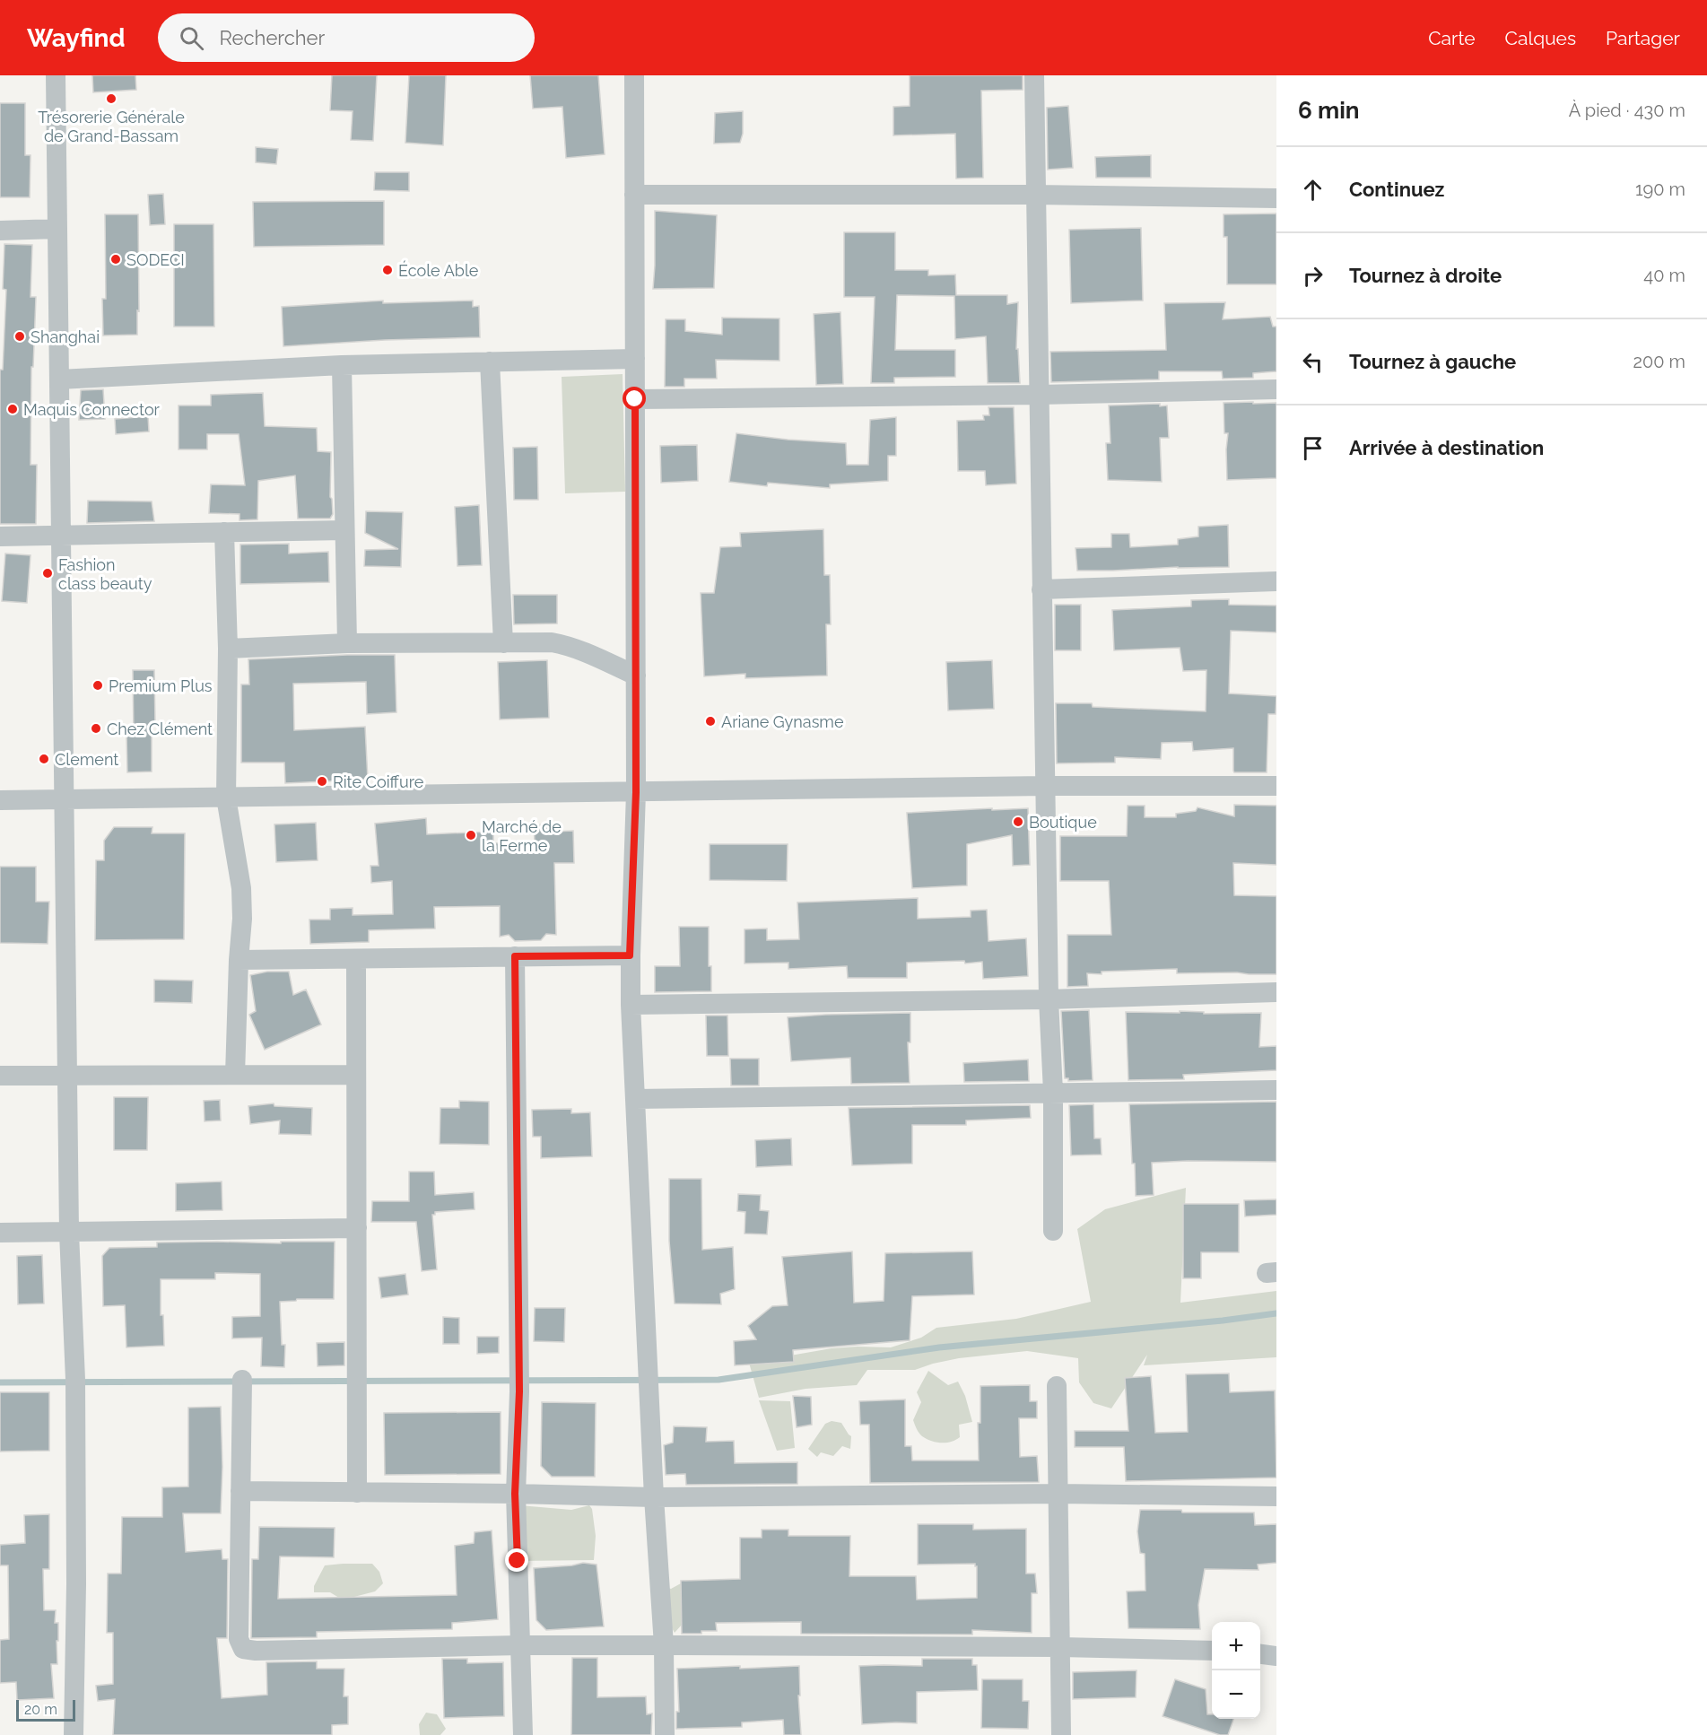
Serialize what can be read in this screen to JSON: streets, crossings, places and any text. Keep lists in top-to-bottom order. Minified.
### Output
{"places":["Trésorerie Générale de Grand-Bassam","SODECI","École Able","Shanghai","Maquis Connector","Fashion class beauty","Premium Plus","Ariane Gynasme","Chez Clément","Clement","Rite Coiffure","Boutique","Marché de la Ferme"],"scale_bar":"20 m","page":{"header":"Wayfind","search":"Rechercher","nav":["Carte","Calques","Partager"],"heading":["6 min","À pied · 430 m"],"list":[["Continuez","190 m"],["Tournez à droite","40 m"],["Tournez à gauche","200 m"],"Arrivée à destination"],"map_buttons":["+","−"],"scale":"20 m"}}
